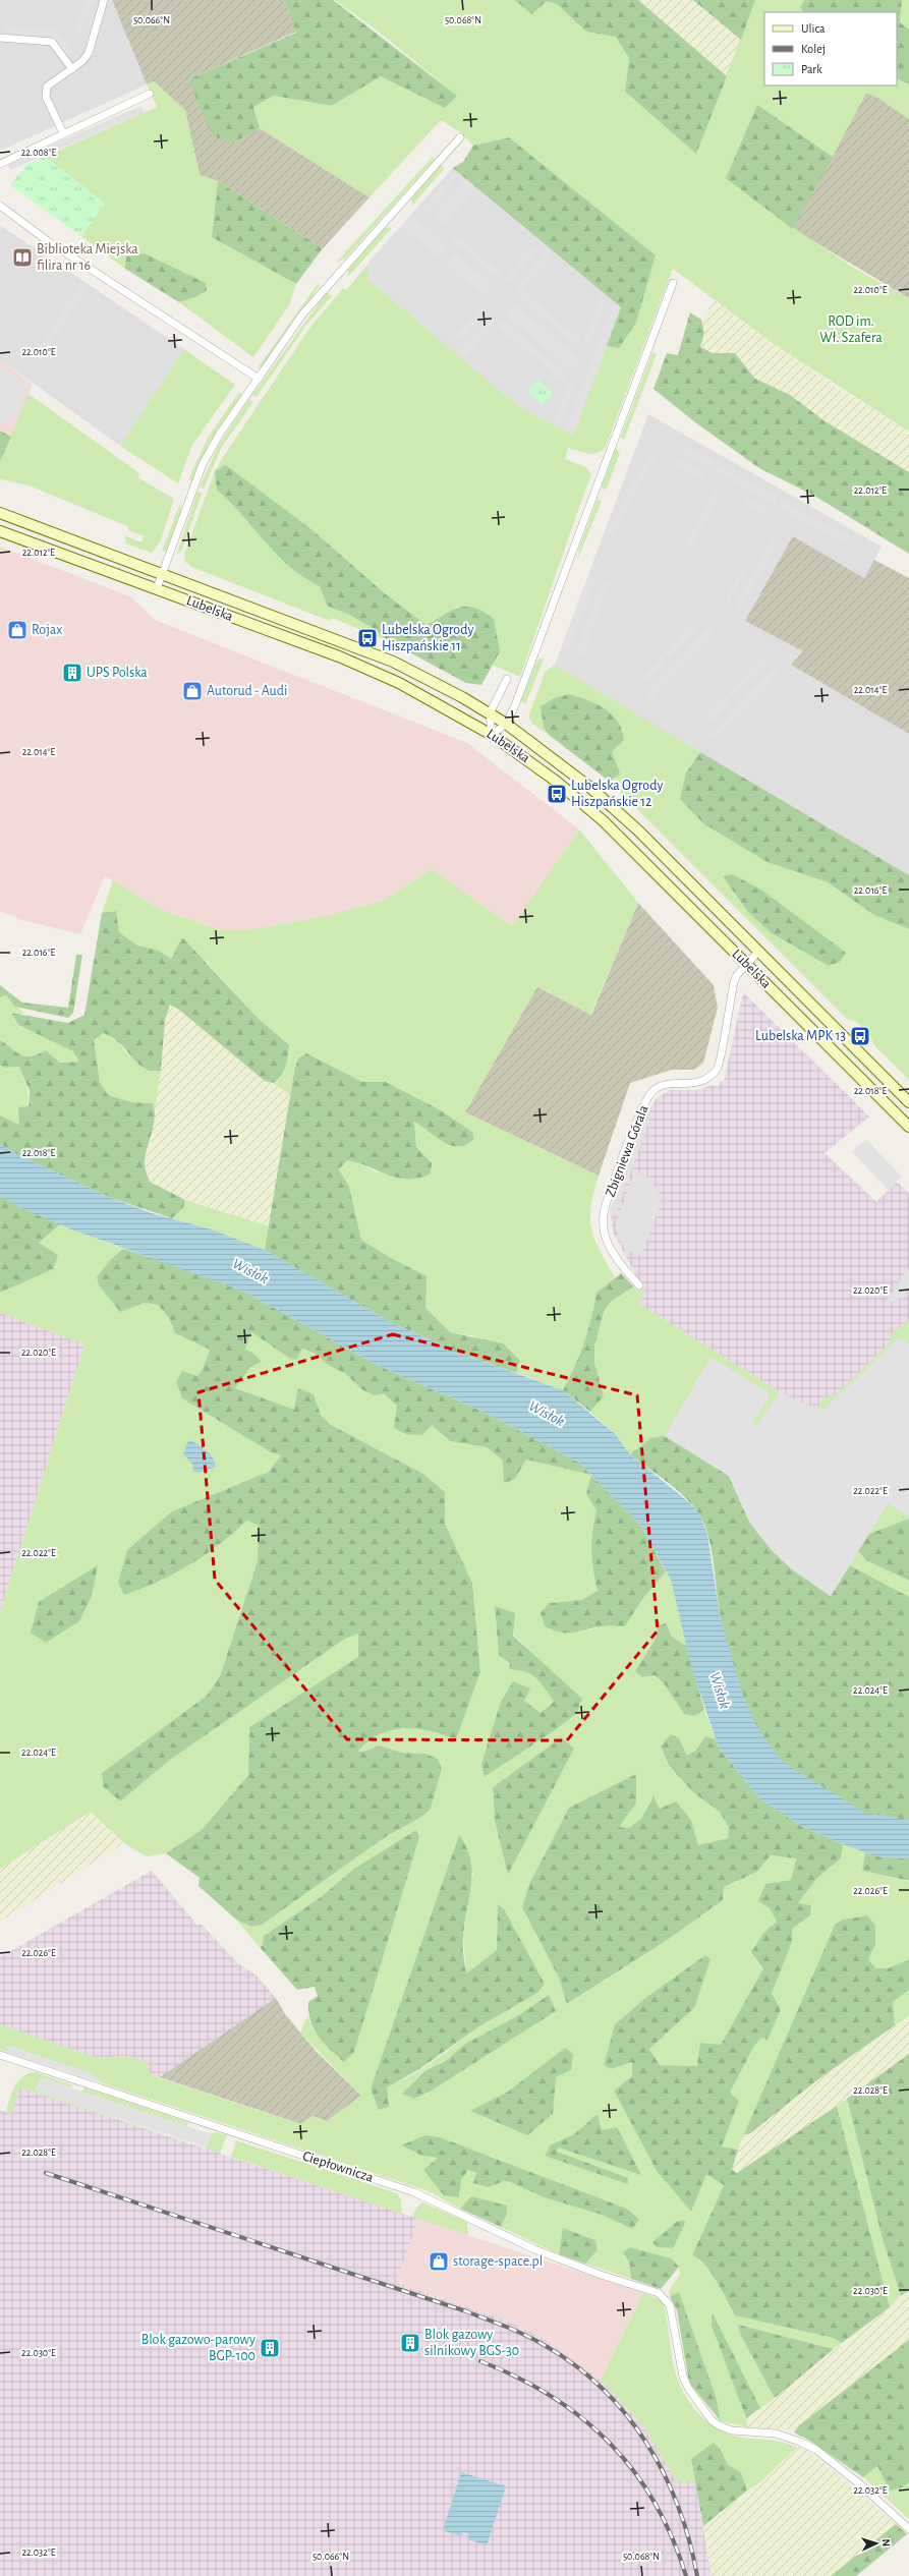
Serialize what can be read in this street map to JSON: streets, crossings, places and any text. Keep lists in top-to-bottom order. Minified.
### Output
{"streets":{"main road":["Lubelska"],"street":["Zbigniewa Górala","Ciepłownicza"]},"crossings":[["Lubelska","Zbigniewa Górala"]],"water":["Wisłok"],"parks":["ROD im. Wł. Szafera"],"places":{"library":["Biblioteka Miejska filira nr 16"],"shop":["Rojax","Autorud - Audi","storage-space.pl"],"bus stop":["Lubelska Ogrody Hiszpańskie 11","Lubelska Ogrody Hiszpańskie 12","Lubelska MPK 13"],"building":["UPS Polska","Blok gazowy silnikowy BGS-30","Blok gazowo-parowy BGP-100"]},"legend":["Ulica","Kolej","Park"],"north":"right","coordinates":["50.066°N","50.068°N","22.008°E","22.010°E","22.012°E","22.014°E","22.016°E","22.018°E","22.020°E","22.022°E","22.024°E","22.026°E","22.028°E","22.030°E","22.032°E"]}
